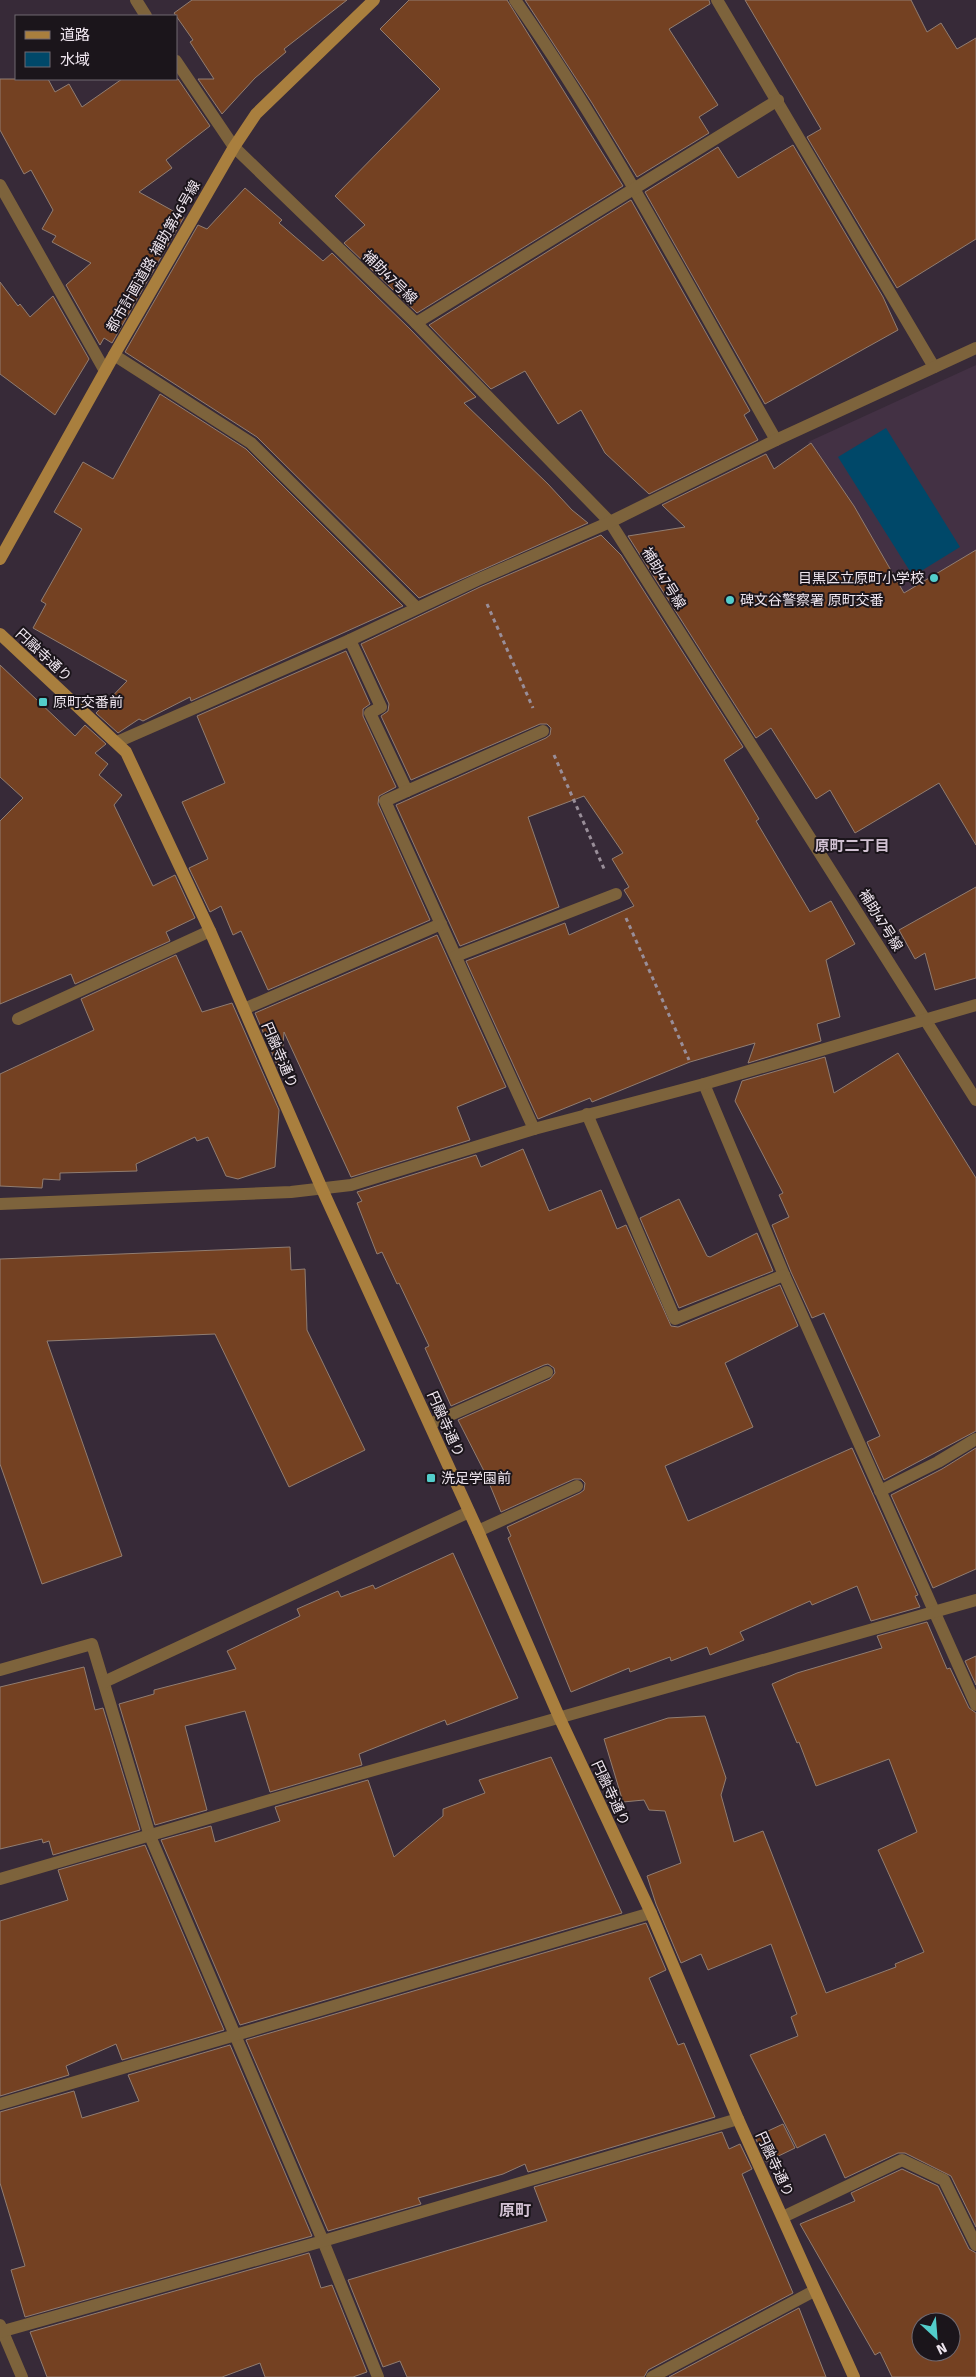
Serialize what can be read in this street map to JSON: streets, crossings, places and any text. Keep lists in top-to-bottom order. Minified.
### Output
{"streets":{"street":["都市計画道路 補助第46号線","補助47号線","円融寺通り"]},"crossings":[["都市計画道路 補助第46号線","補助47号線"]],"districts":["原町二丁目","原町"],"places":{"other":["目黒区立原町小学校","碑文谷警察署 原町交番"],"transit":["原町交番前","洗足学園前"]},"legend":["道路","水域"],"north":"bottom right"}
